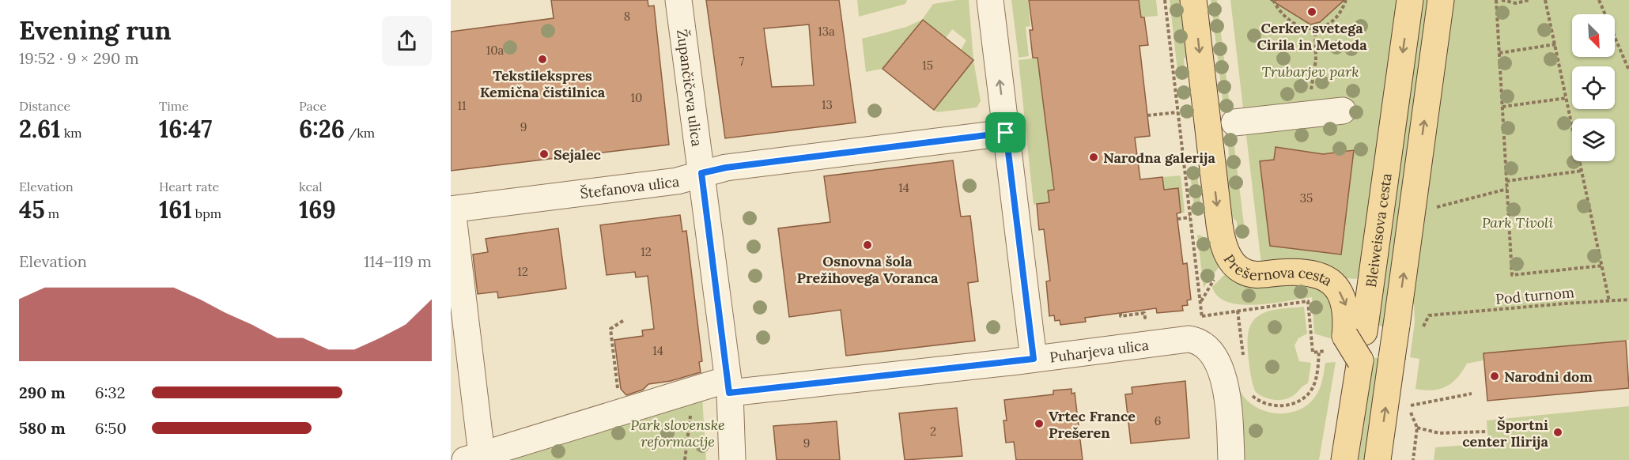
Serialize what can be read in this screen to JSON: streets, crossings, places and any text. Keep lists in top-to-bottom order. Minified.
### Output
{"streets":{"main road":["Bleiweisova cesta","Prešernova cesta"],"street":["Župančičeva ulica","Štefanova ulica","Puharjeva ulica"],"path":["Pod turnom"]},"crossings":[["Župančičeva ulica","Štefanova ulica"],["Župančičeva ulica","Puharjeva ulica"],["Bleiweisova cesta","Prešernova cesta"]],"one_way":["Prešernova cesta"],"parks":["Trubarjev park","Park Tivoli","Park slovenske reformacije"],"places":["Cerkev svetega Cirila in Metoda","Tekstilekspres Kemična čistilnica","Sejalec","Narodna galerija","Osnovna šola Prežihovega Voranca","Narodni dom","Vrtec France Prešeren","Športni center Ilirija"],"house_numbers":["8","13a","10a","7","15","10","13","11","9","14","35","12","12","14","6","2","9"],"north":"bottom right","page":{"heading":["Evening run","19:52 · 9 × 290 m"],"stats":[["Distance","2.61 km"],["Time","16:47"],["Pace","6:26 /km"],["Elevation","45 m"],["Heart rate","161 bpm"],["kcal","169"]],"chart":["Elevation","114–119 m"],"list":[{"name":"290 m","note":"6:32"},{"name":"580 m","note":"6:50"}]}}
